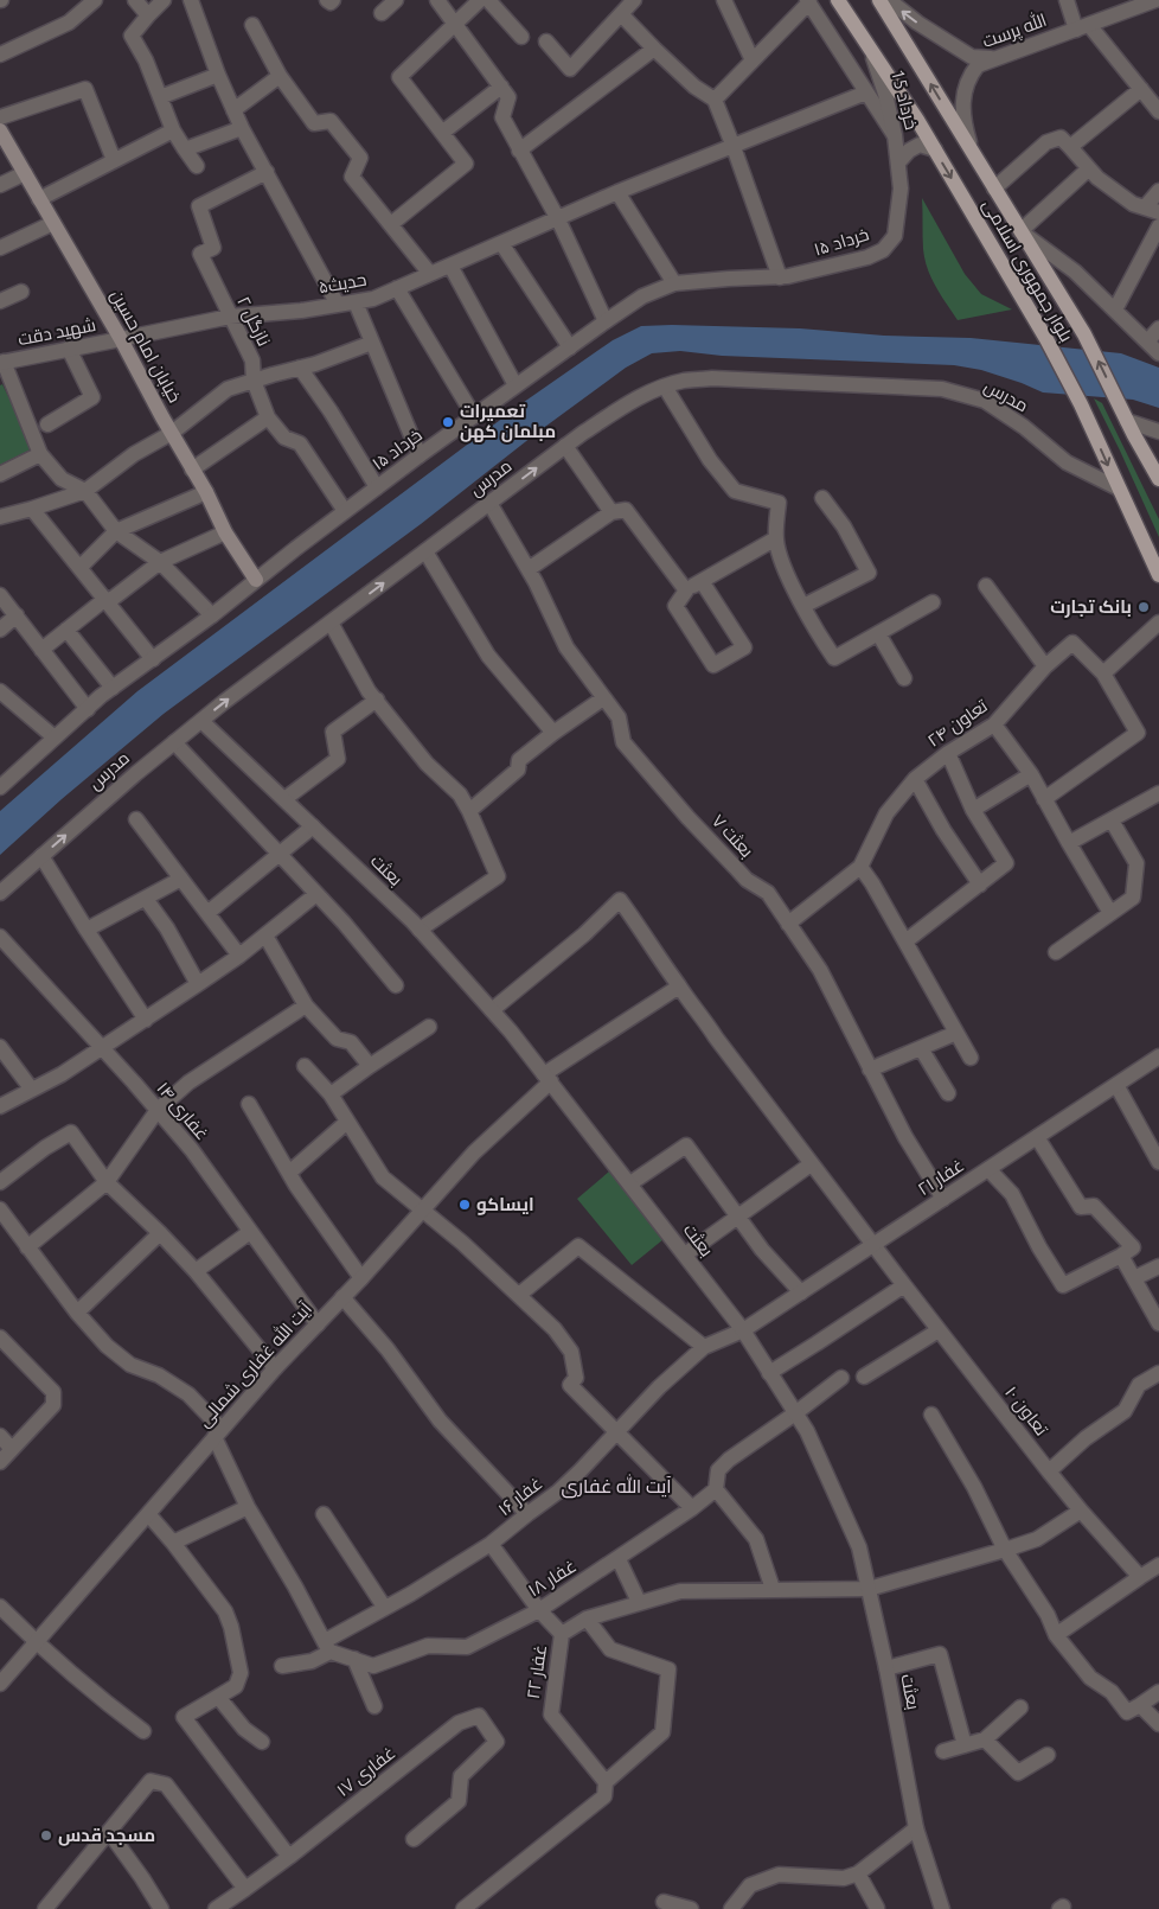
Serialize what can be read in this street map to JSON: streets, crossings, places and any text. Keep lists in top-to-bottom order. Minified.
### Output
{"streets":{"main road":["بلوار جمهوری اسلامی","خیابان امام حسین"],"street":["الله پرست","15 خرداد","۱۵ خرداد","حدیث۵","نازگل ۲","شهید دقت","مدرس","تعاون ۲۴","بعثت ۷","بعثت","غفاری ۱۴","غفار ۲۱","آیت الله غفاری شمالی","تعاون ۱۰","غفار ۱۶","غفار ۱۸","غفار ۲۲","غفاری ۱۷"]},"crossings":[["الله پرست","بلوار جمهوری اسلامی"],["15 خرداد","۱۵ خرداد"],["15 خرداد","بلوار جمهوری اسلامی"],["۱۵ خرداد","نازگل ۲"],["۱۵ خرداد","خیابان امام حسین"],["بلوار جمهوری اسلامی","مدرس"],["حدیث۵","نازگل ۲"],["حدیث۵","شهید دقت"],["حدیث۵","خیابان امام حسین"],["شهید دقت","خیابان امام حسین"],["مدرس","بعثت ۷"],["مدرس","بعثت"],["تعاون ۲۴","بعثت ۷"],["بعثت ۷","غفار ۲۱"],["بعثت","غفار ۲۱"],["بعثت","آیت الله غفاری شمالی"],["بعثت","تعاون ۱۰"],["بعثت","غفار ۱۶"],["بعثت","غفار ۲۲"],["غفاری ۱۴","آیت الله غفاری شمالی"],["غفار ۲۱","تعاون ۱۰"],["غفار ۲۱","غفار ۱۶"],["آیت الله غفاری شمالی","تعاون ۱۰"],["تعاون ۱۰","غفار ۲۲"],["غفار ۱۶","غفار ۱۸"]],"districts":["آیت الله غفاری"],"places":["تعمیرات مبلمان کهن","بانک تجارت","ایساکو","مسجد قدس"]}
